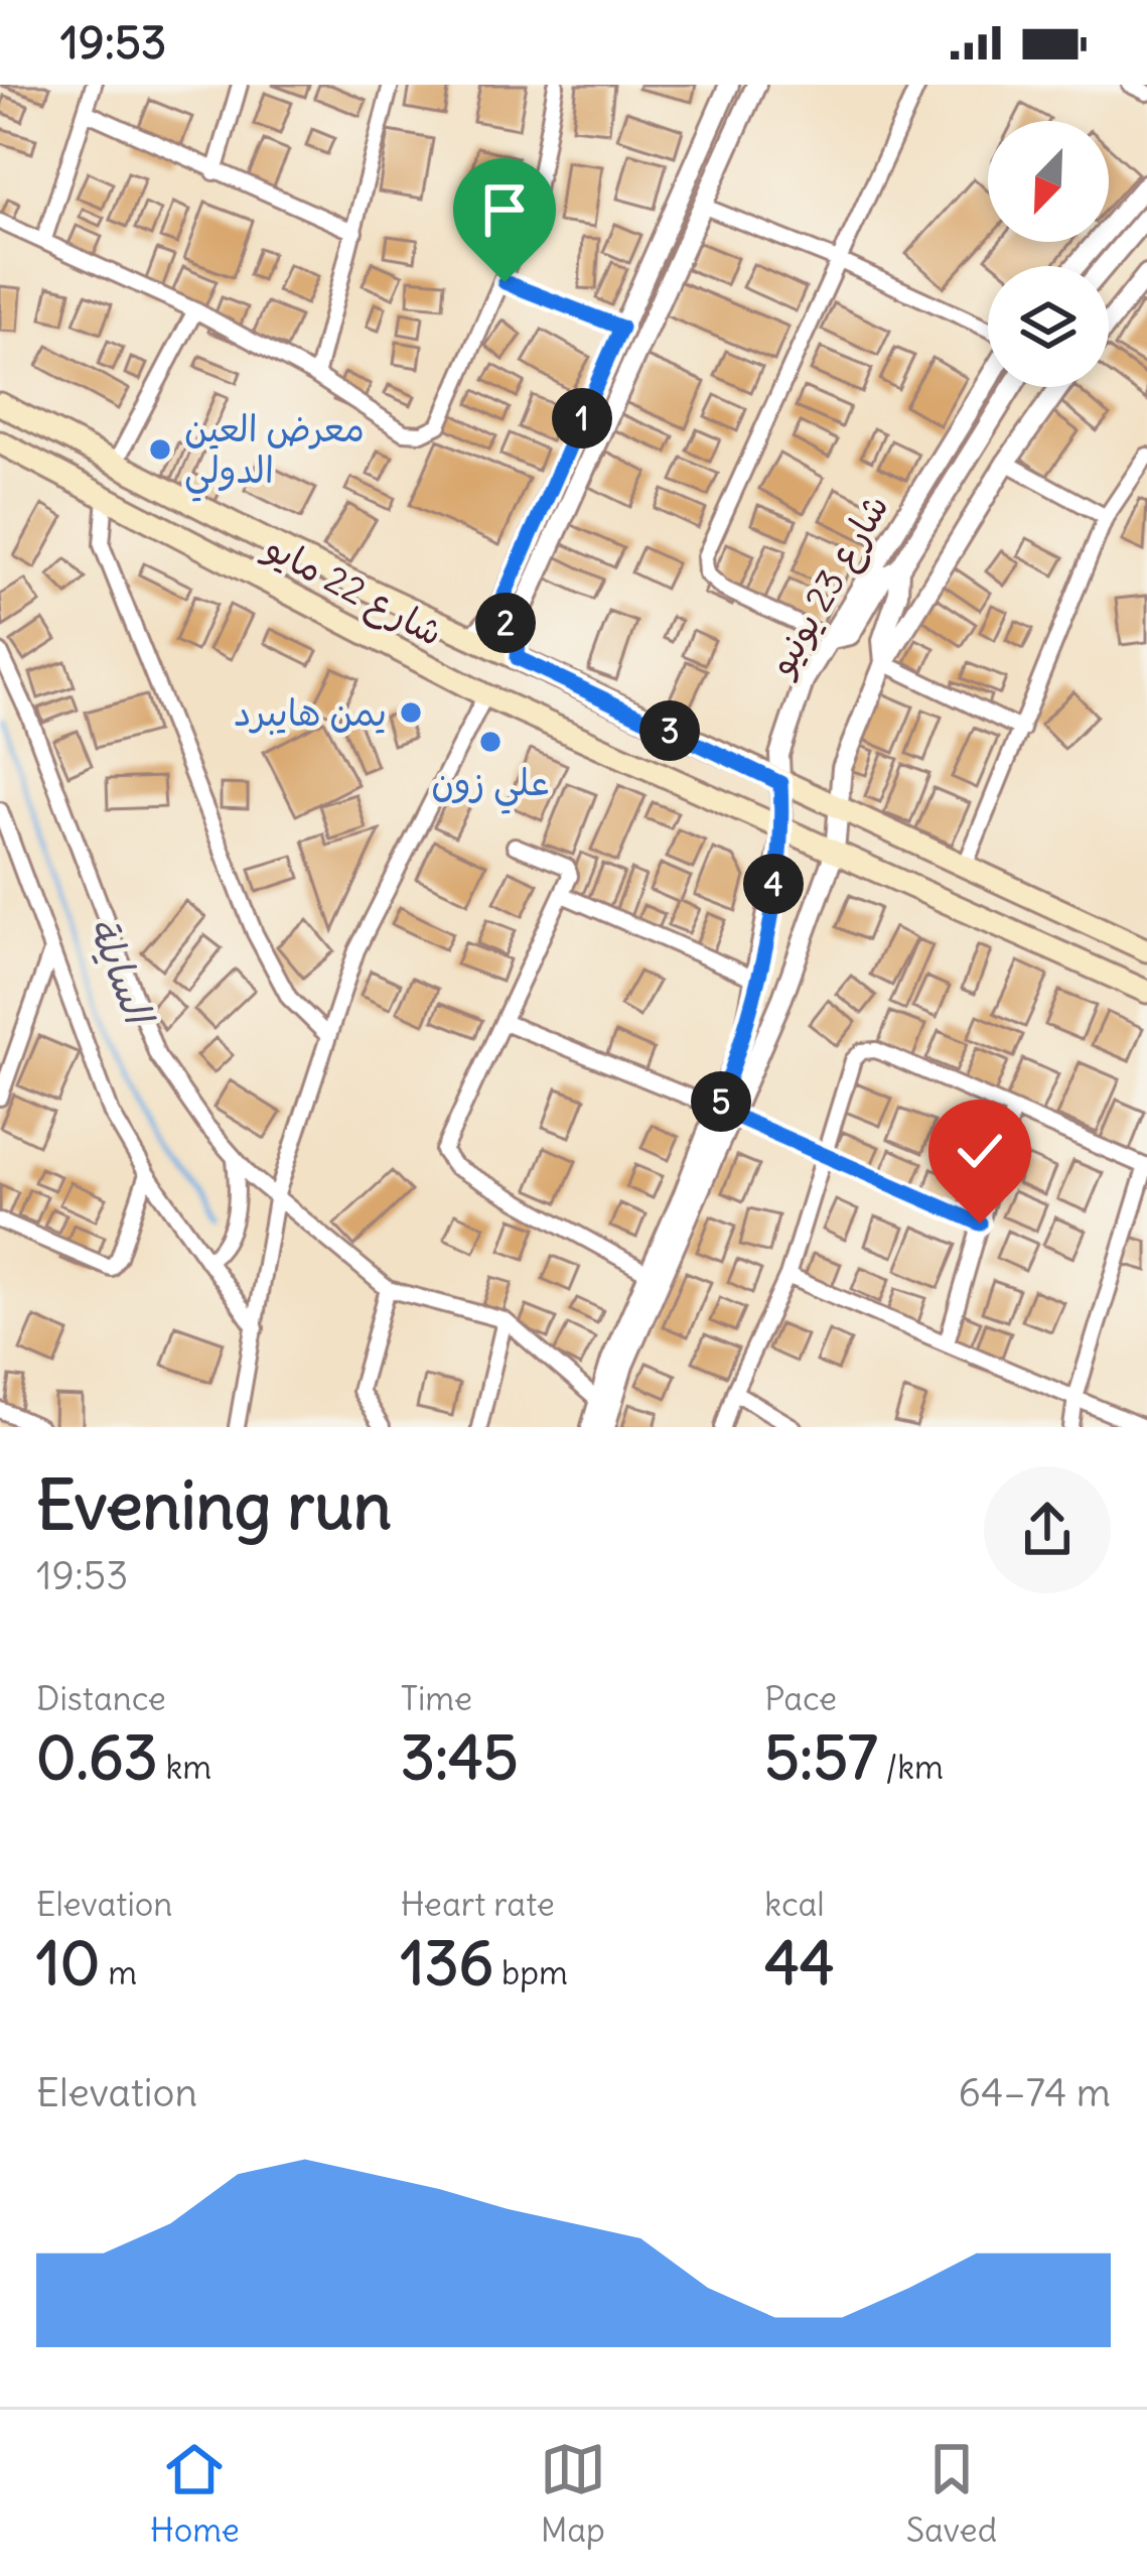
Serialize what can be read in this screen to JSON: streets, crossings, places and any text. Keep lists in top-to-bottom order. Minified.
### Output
{"streets":{"main road":["شارع 22 مايو"],"street":["شارع 23 يونيو"]},"crossings":[["شارع 23 يونيو","شارع 22 مايو"]],"water":["السايلة"],"places":["معرض العين الدولي","يمن هايبرد","علي زون"],"north":"bottom left","page":{"status":"19:53","pins":["1","2","3","4","5"],"heading":["Evening run","19:53"],"stats":[["Distance","0.63 km"],["Time","3:45"],["Pace","5:57 /km"],["Elevation","10 m"],["Heart rate","136 bpm"],["kcal","44"]],"chart":["Elevation","64–74 m"],"tabs":["Home","Map","Saved"]}}
